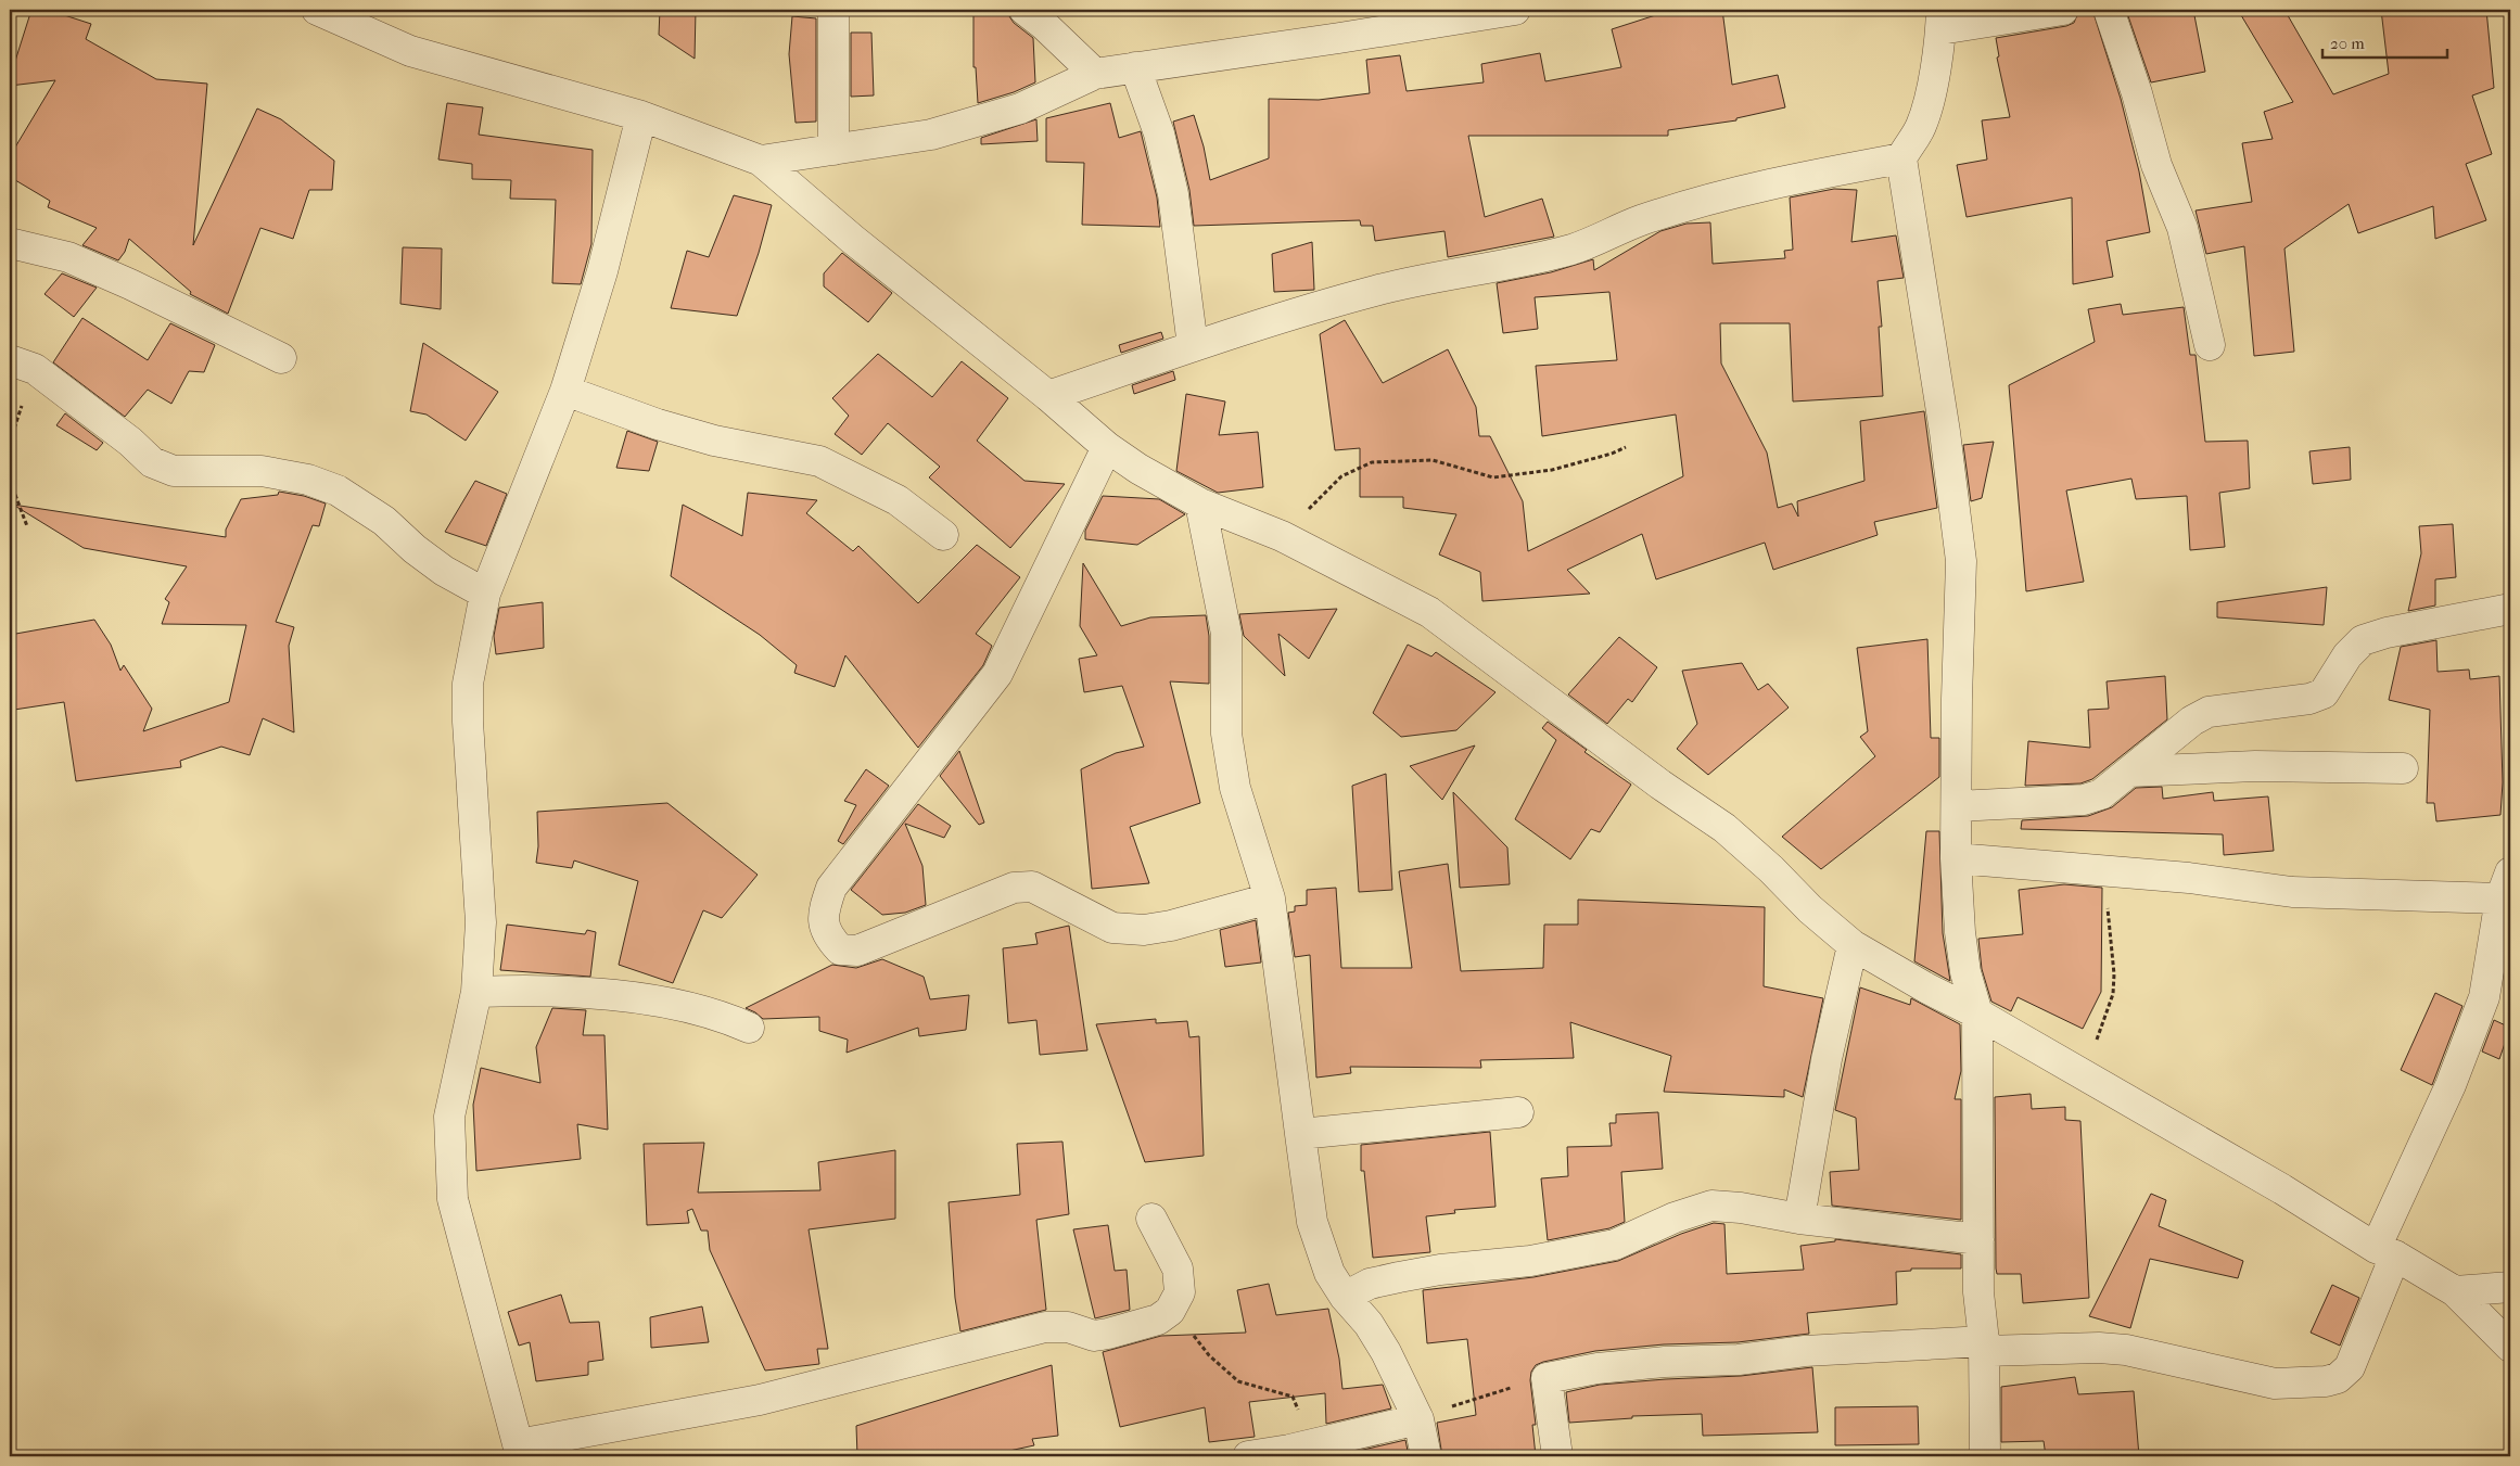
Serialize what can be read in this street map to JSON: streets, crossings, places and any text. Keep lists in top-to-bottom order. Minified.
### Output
{"scale_bar":"20 m"}
